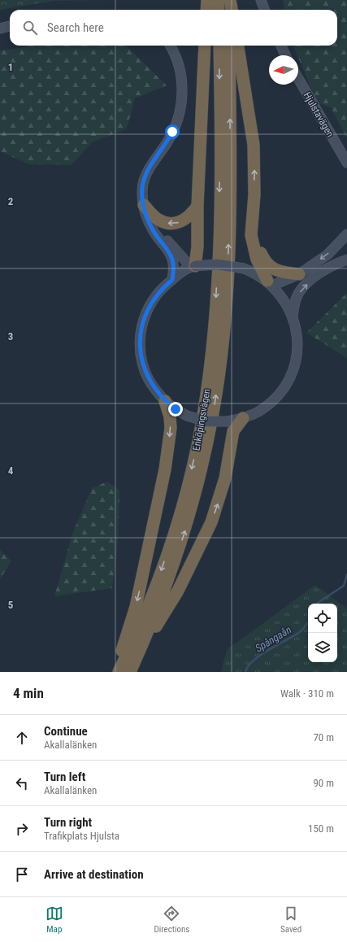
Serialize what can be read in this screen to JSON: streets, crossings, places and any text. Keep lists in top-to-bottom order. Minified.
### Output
{"streets":{"highway":["Enköpingsvägen"],"main road":["Hjulstavägen"]},"water":["Spångaån"],"north":"left","page":{"search":"Search here","heading":["4 min","Walk · 310 m"],"list":[["Continue","Akallalänken","70 m"],["Turn left","Akallalänken","90 m"],["Turn right","Trafikplats Hjulsta","150 m"],"Arrive at destination"],"nav":["Map","Directions","Saved"]},"grid":{"rows":["1","2","3","4","5"]}}
